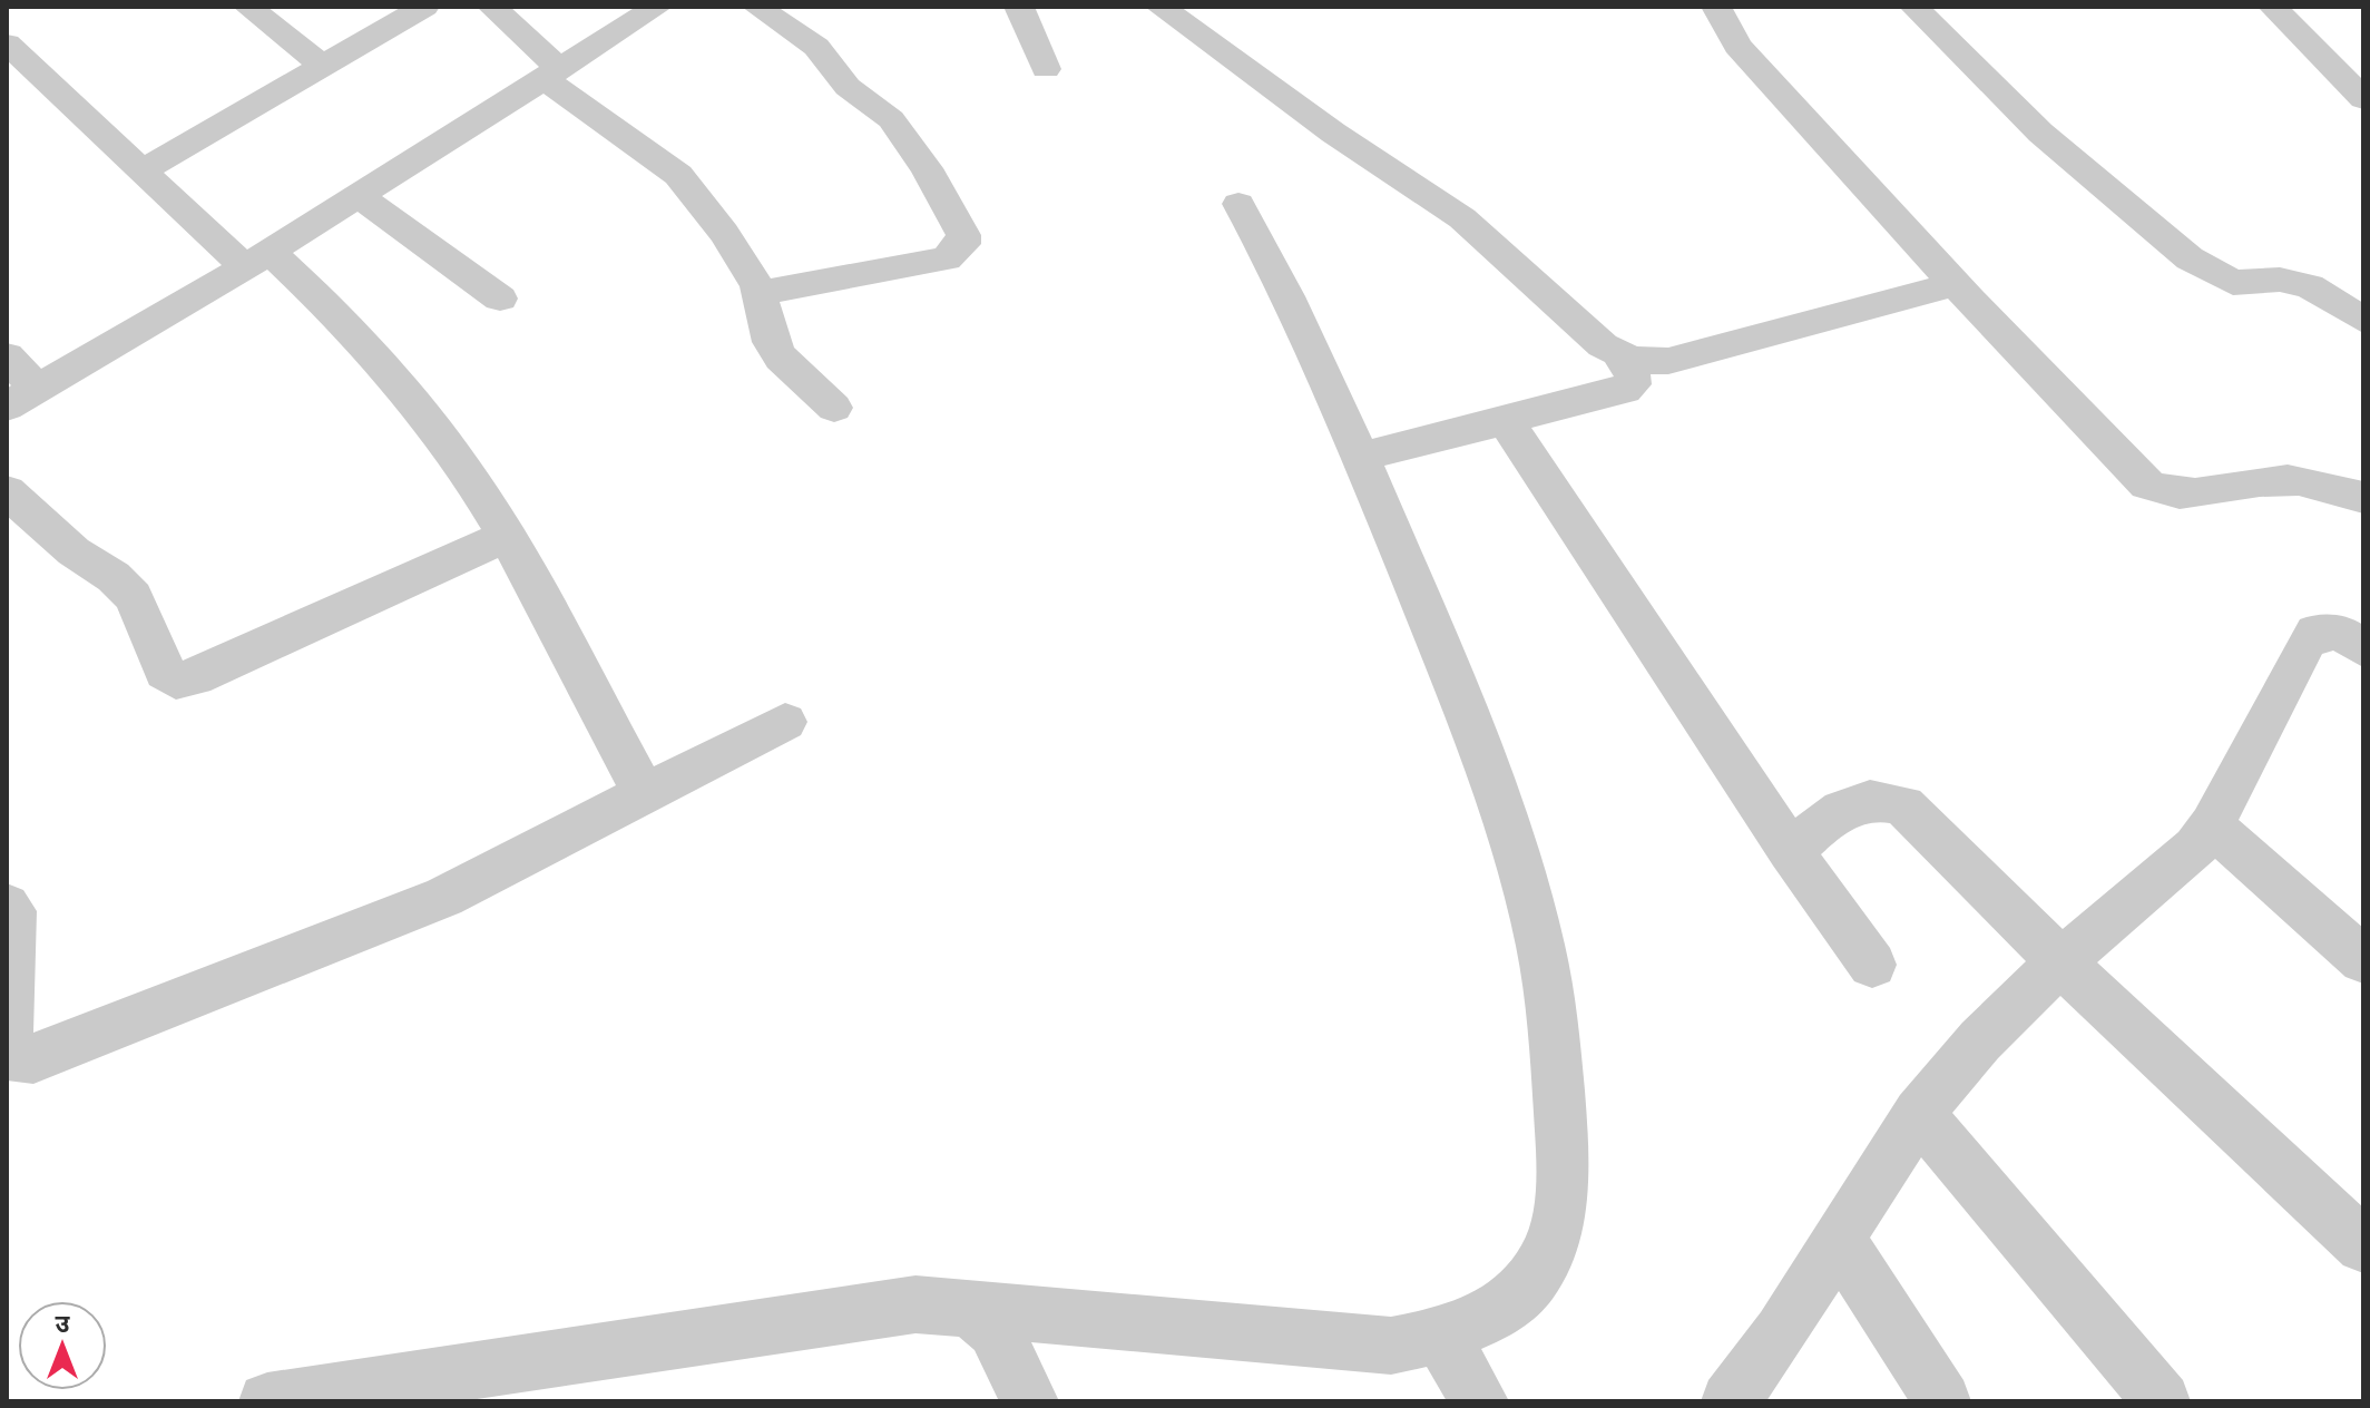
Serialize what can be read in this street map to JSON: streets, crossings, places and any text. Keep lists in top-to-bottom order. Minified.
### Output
{"north":"top"}
